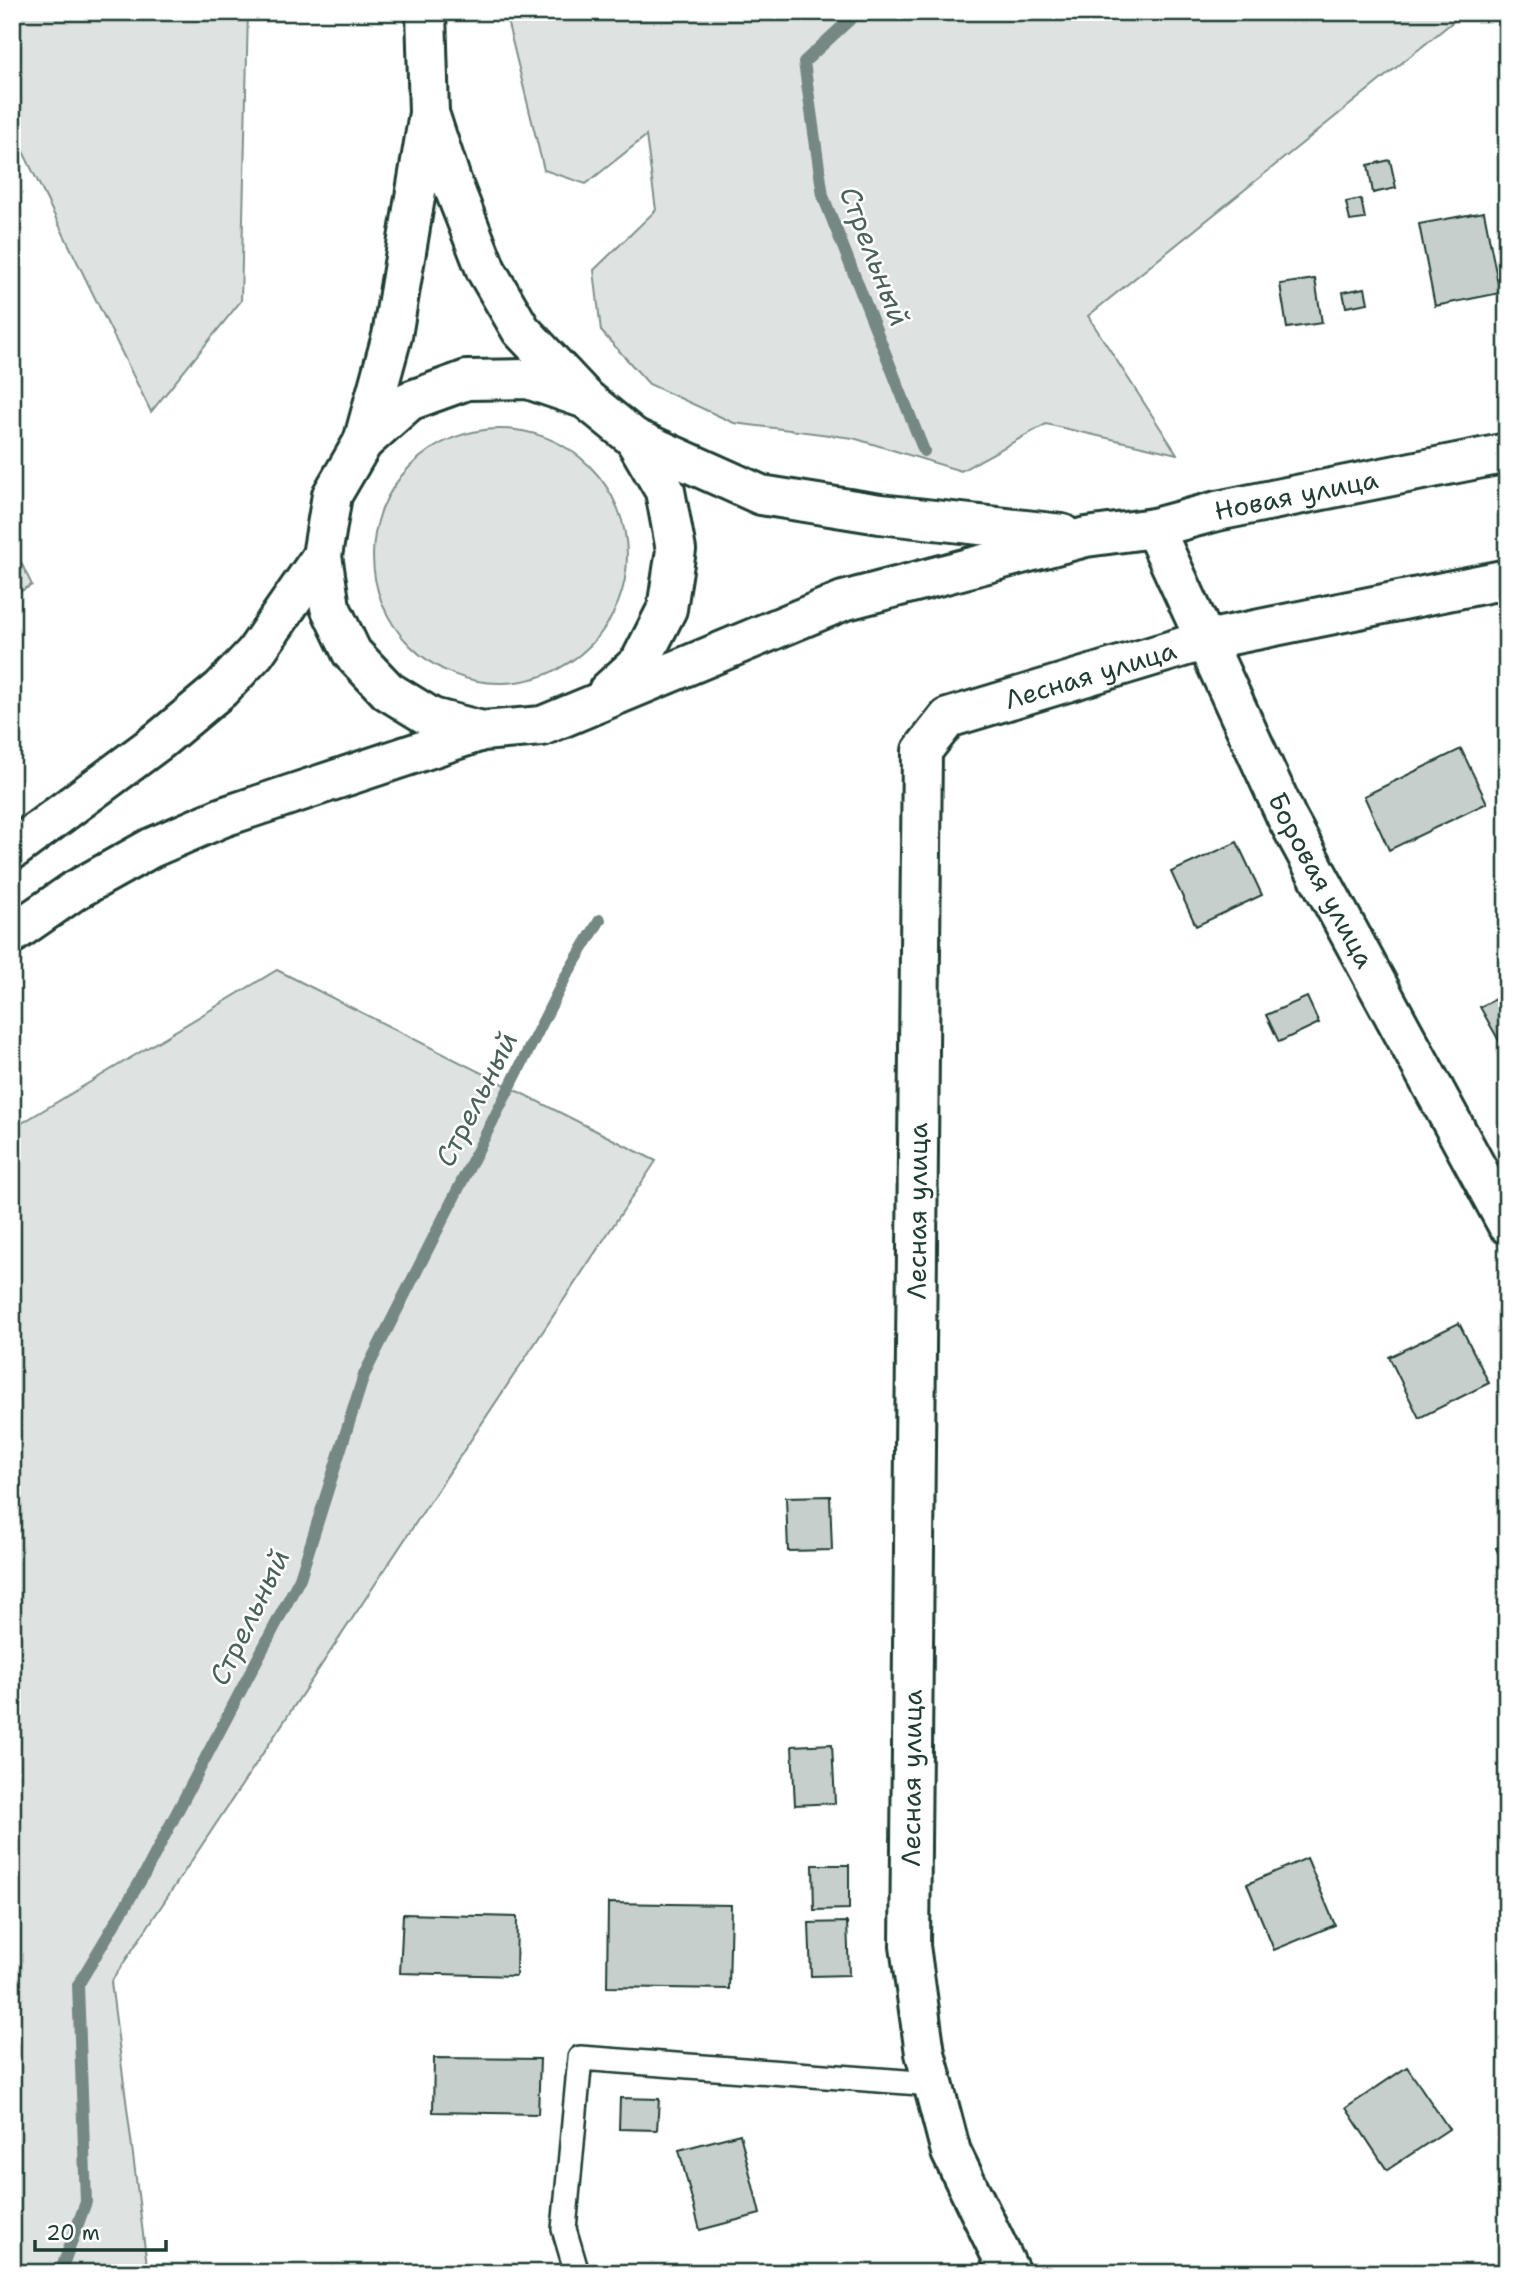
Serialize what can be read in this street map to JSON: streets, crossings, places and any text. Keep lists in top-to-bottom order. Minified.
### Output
{"streets":{"main road":["Новая улица","Лесная улица","Боровая улица"]},"crossings":[["Новая улица","Боровая улица"],["Лесная улица","Боровая улица"]],"water":["Стрельный"],"scale_bar":"20 m"}
